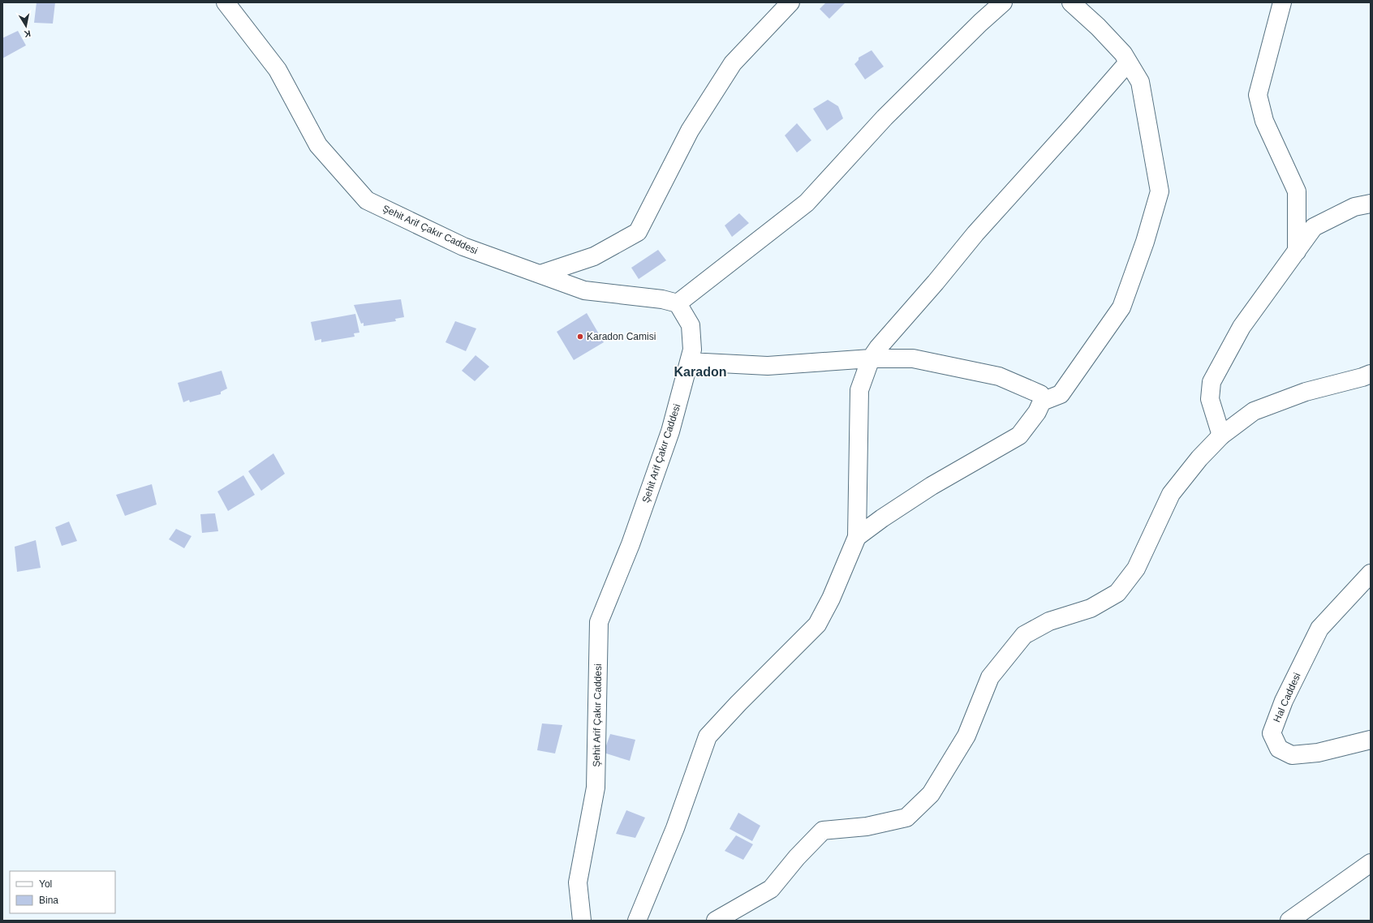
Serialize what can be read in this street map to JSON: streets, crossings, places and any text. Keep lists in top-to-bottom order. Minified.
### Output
{"streets":{"street":["Şehit Arif Çakır Caddesi","Hal Caddesi"]},"districts":["Karadon"],"places":["Karadon Camisi"],"legend":["Yol","Bina"],"north":"bottom"}
